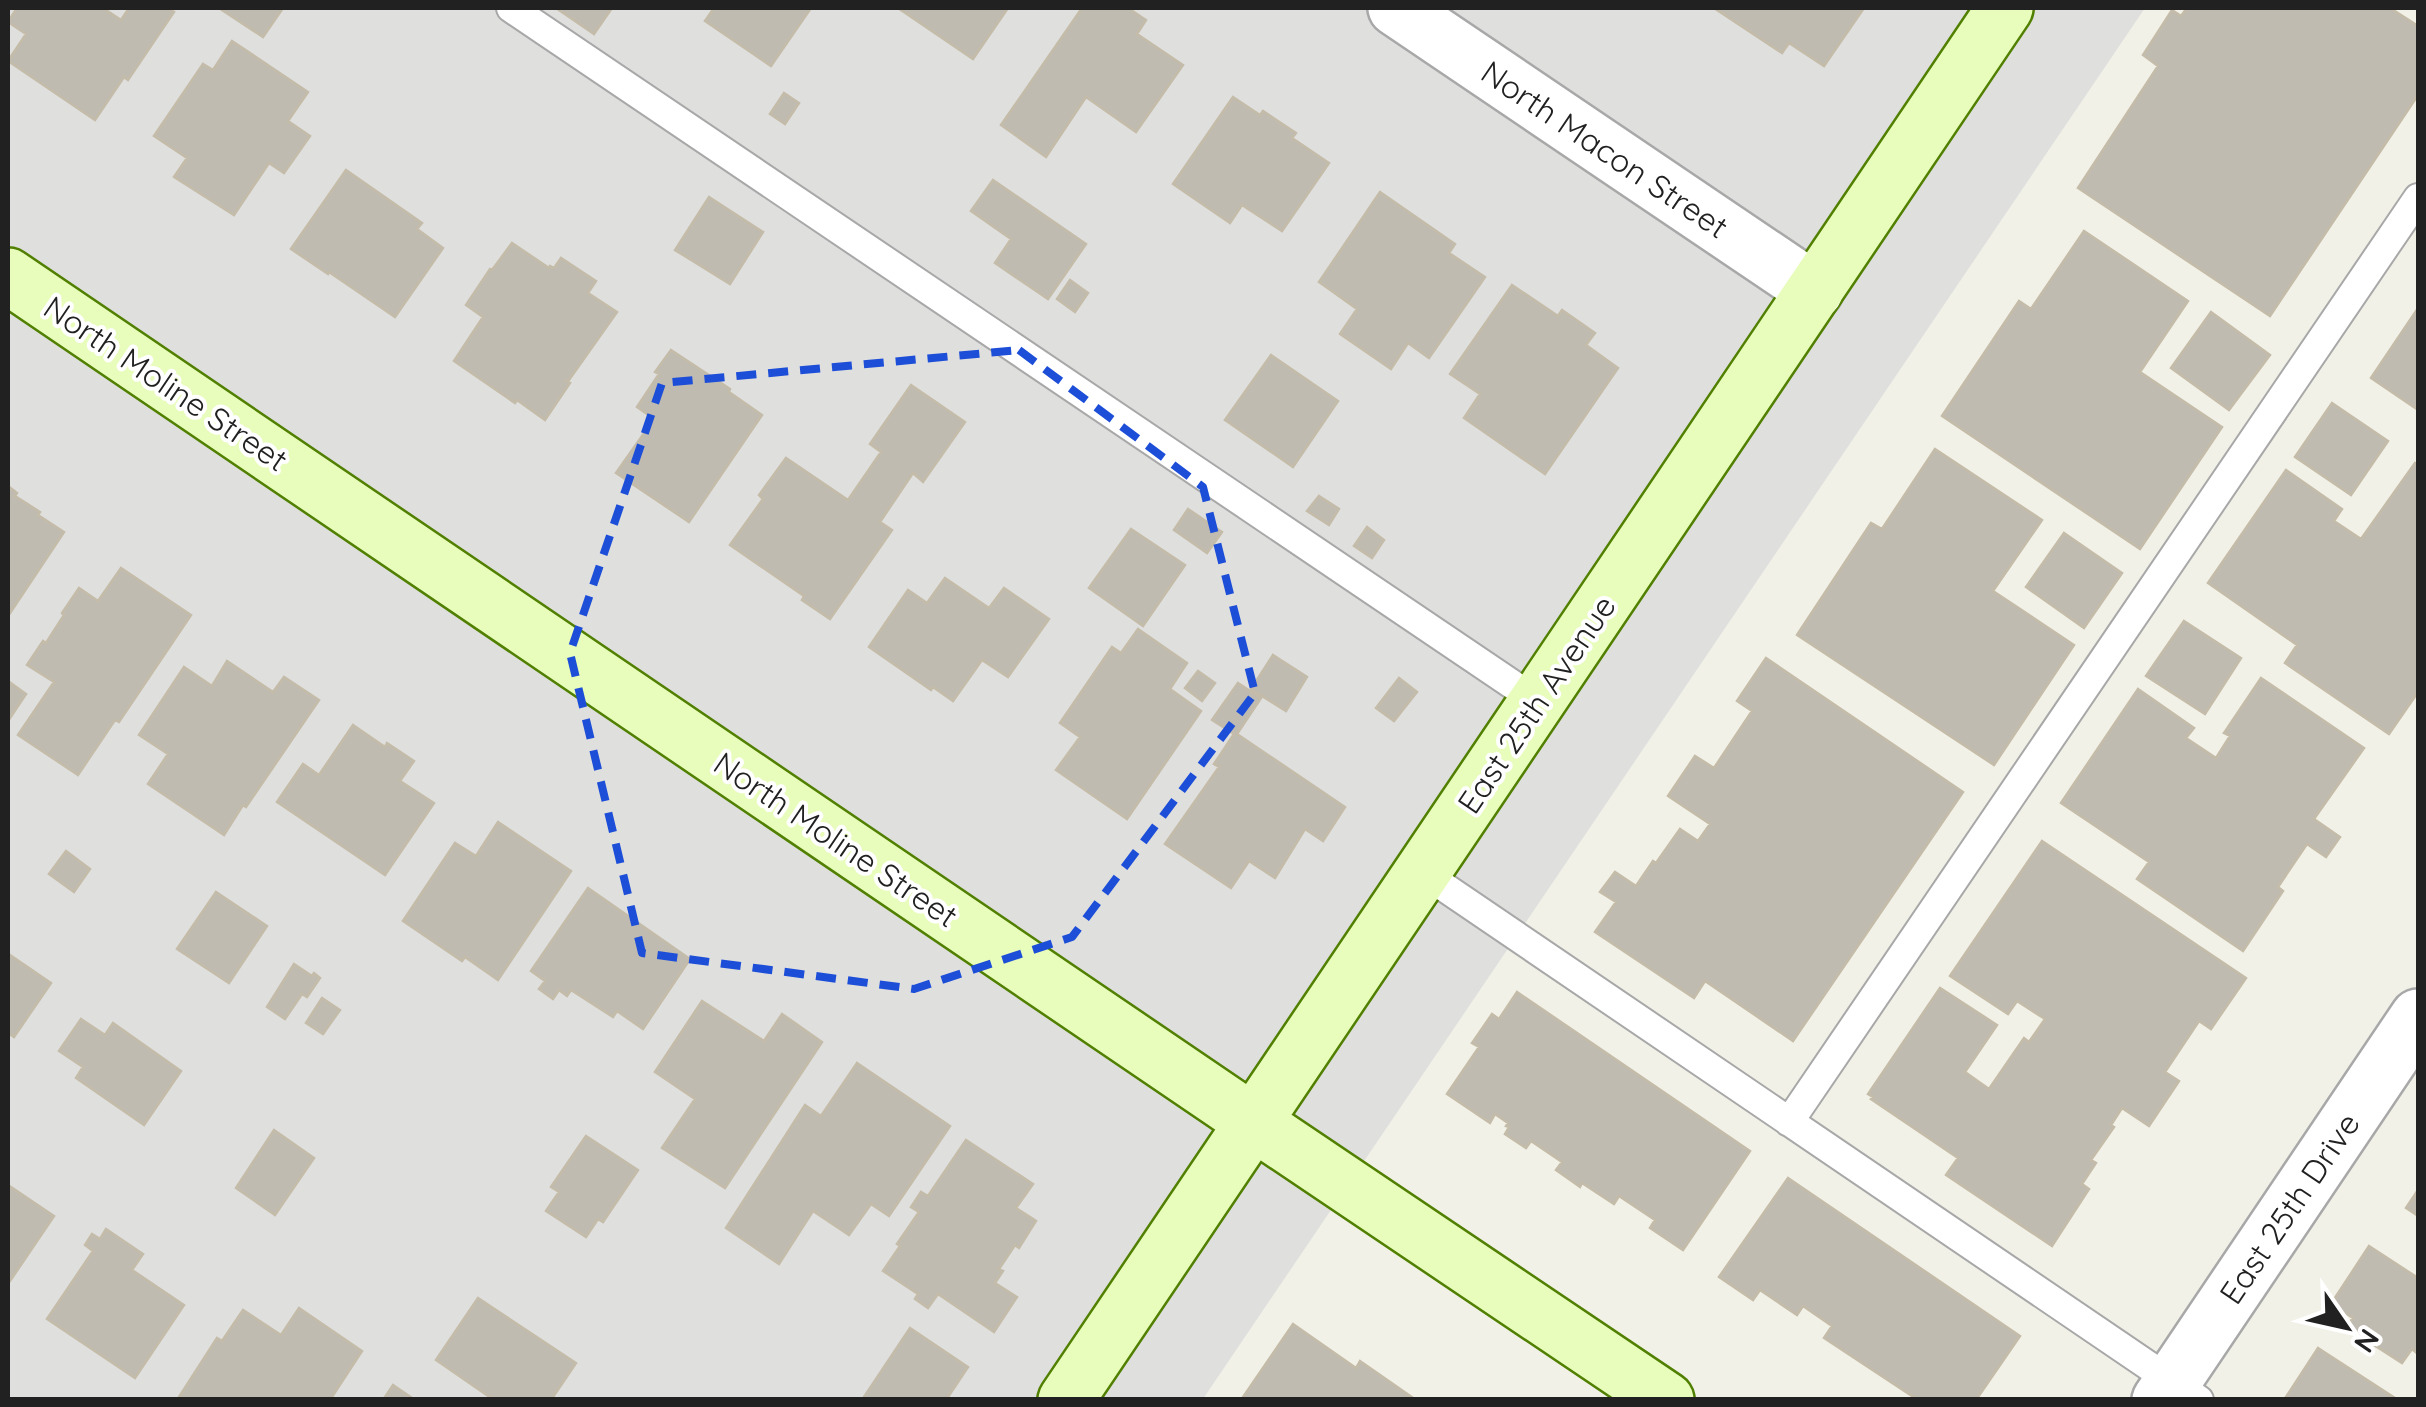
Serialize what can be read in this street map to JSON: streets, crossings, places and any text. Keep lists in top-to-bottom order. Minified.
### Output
{"streets":{"street":["North Macon Street","North Moline Street","East 25th Avenue","East 25th Drive"]},"crossings":[["North Macon Street","East 25th Avenue"],["North Moline Street","East 25th Avenue"]],"north":"bottom right"}
